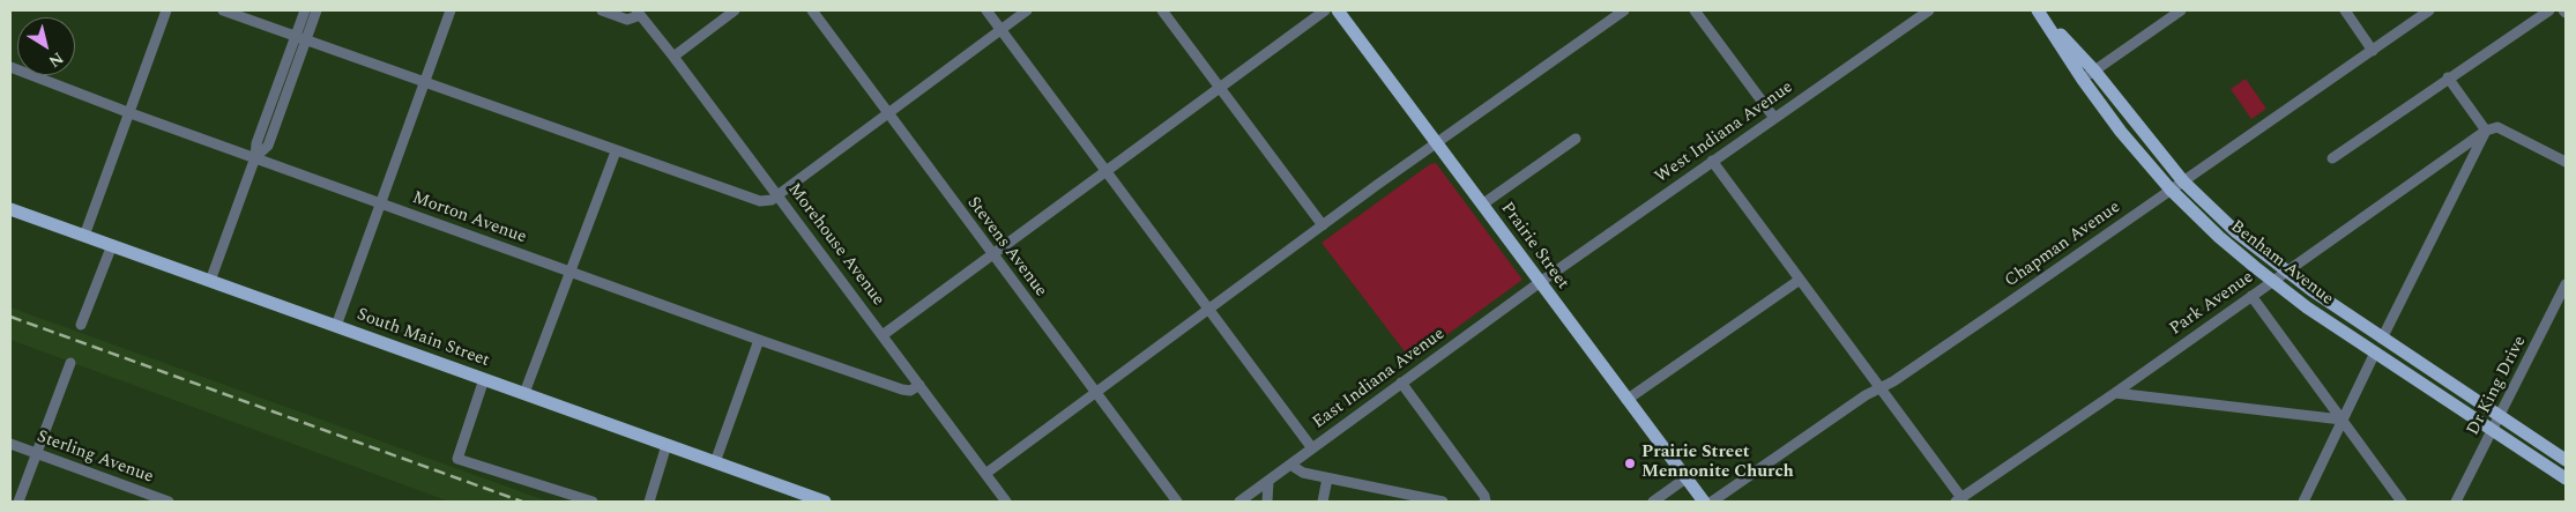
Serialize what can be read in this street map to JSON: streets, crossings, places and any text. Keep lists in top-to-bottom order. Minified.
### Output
{"streets":{"main road":["Prairie Street","Benham Avenue","South Main Street"],"street":["West Indiana Avenue","Morton Avenue","Morehouse Avenue","Chapman Avenue","Stevens Avenue","Park Avenue","East Indiana Avenue","Dr King Drive","Sterling Avenue"]},"crossings":[["West Indiana Avenue","Prairie Street"],["West Indiana Avenue","East Indiana Avenue"],["Morton Avenue","Morehouse Avenue"],["Chapman Avenue","Benham Avenue"],["Prairie Street","East Indiana Avenue"],["Benham Avenue","Park Avenue"],["Benham Avenue","Dr King Drive"]],"places":["Prairie Street Mennonite Church"],"north":"bottom right"}
